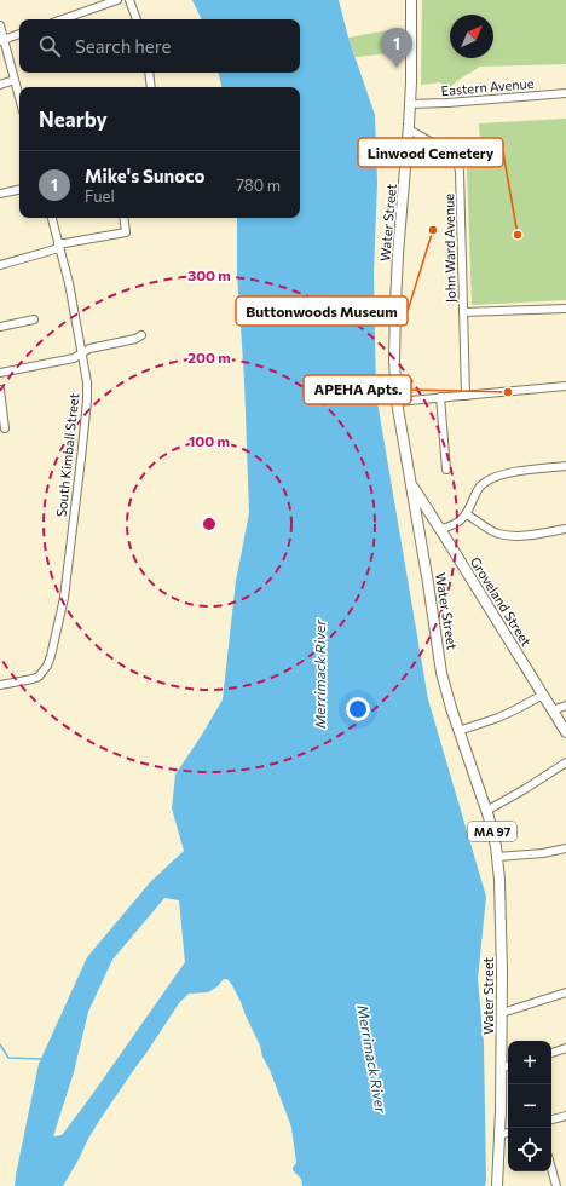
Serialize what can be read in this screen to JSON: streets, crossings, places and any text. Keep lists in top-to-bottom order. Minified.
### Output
{"streets":{"main road":["Water Street","Groveland Street","MA 97"],"street":["Eastern Avenue","John Ward Avenue","South Kimball Street"]},"crossings":[["Eastern Avenue","Water Street"],["Water Street","John Ward Avenue"],["Water Street","Groveland Street"]],"water":["Merrimack River"],"places":["Buttonwoods Museum","Linwood Cemetery","APEHA Apts."],"north":"top right","page":{"search":"Search here","pins":"1","heading":"Nearby","list":[{"mark":"1","name":"Mike's Sunoco","note":"Fuel","value":"780 m"}],"map_buttons":["+","−"]},"rings":["300 m","200 m","100 m"]}
